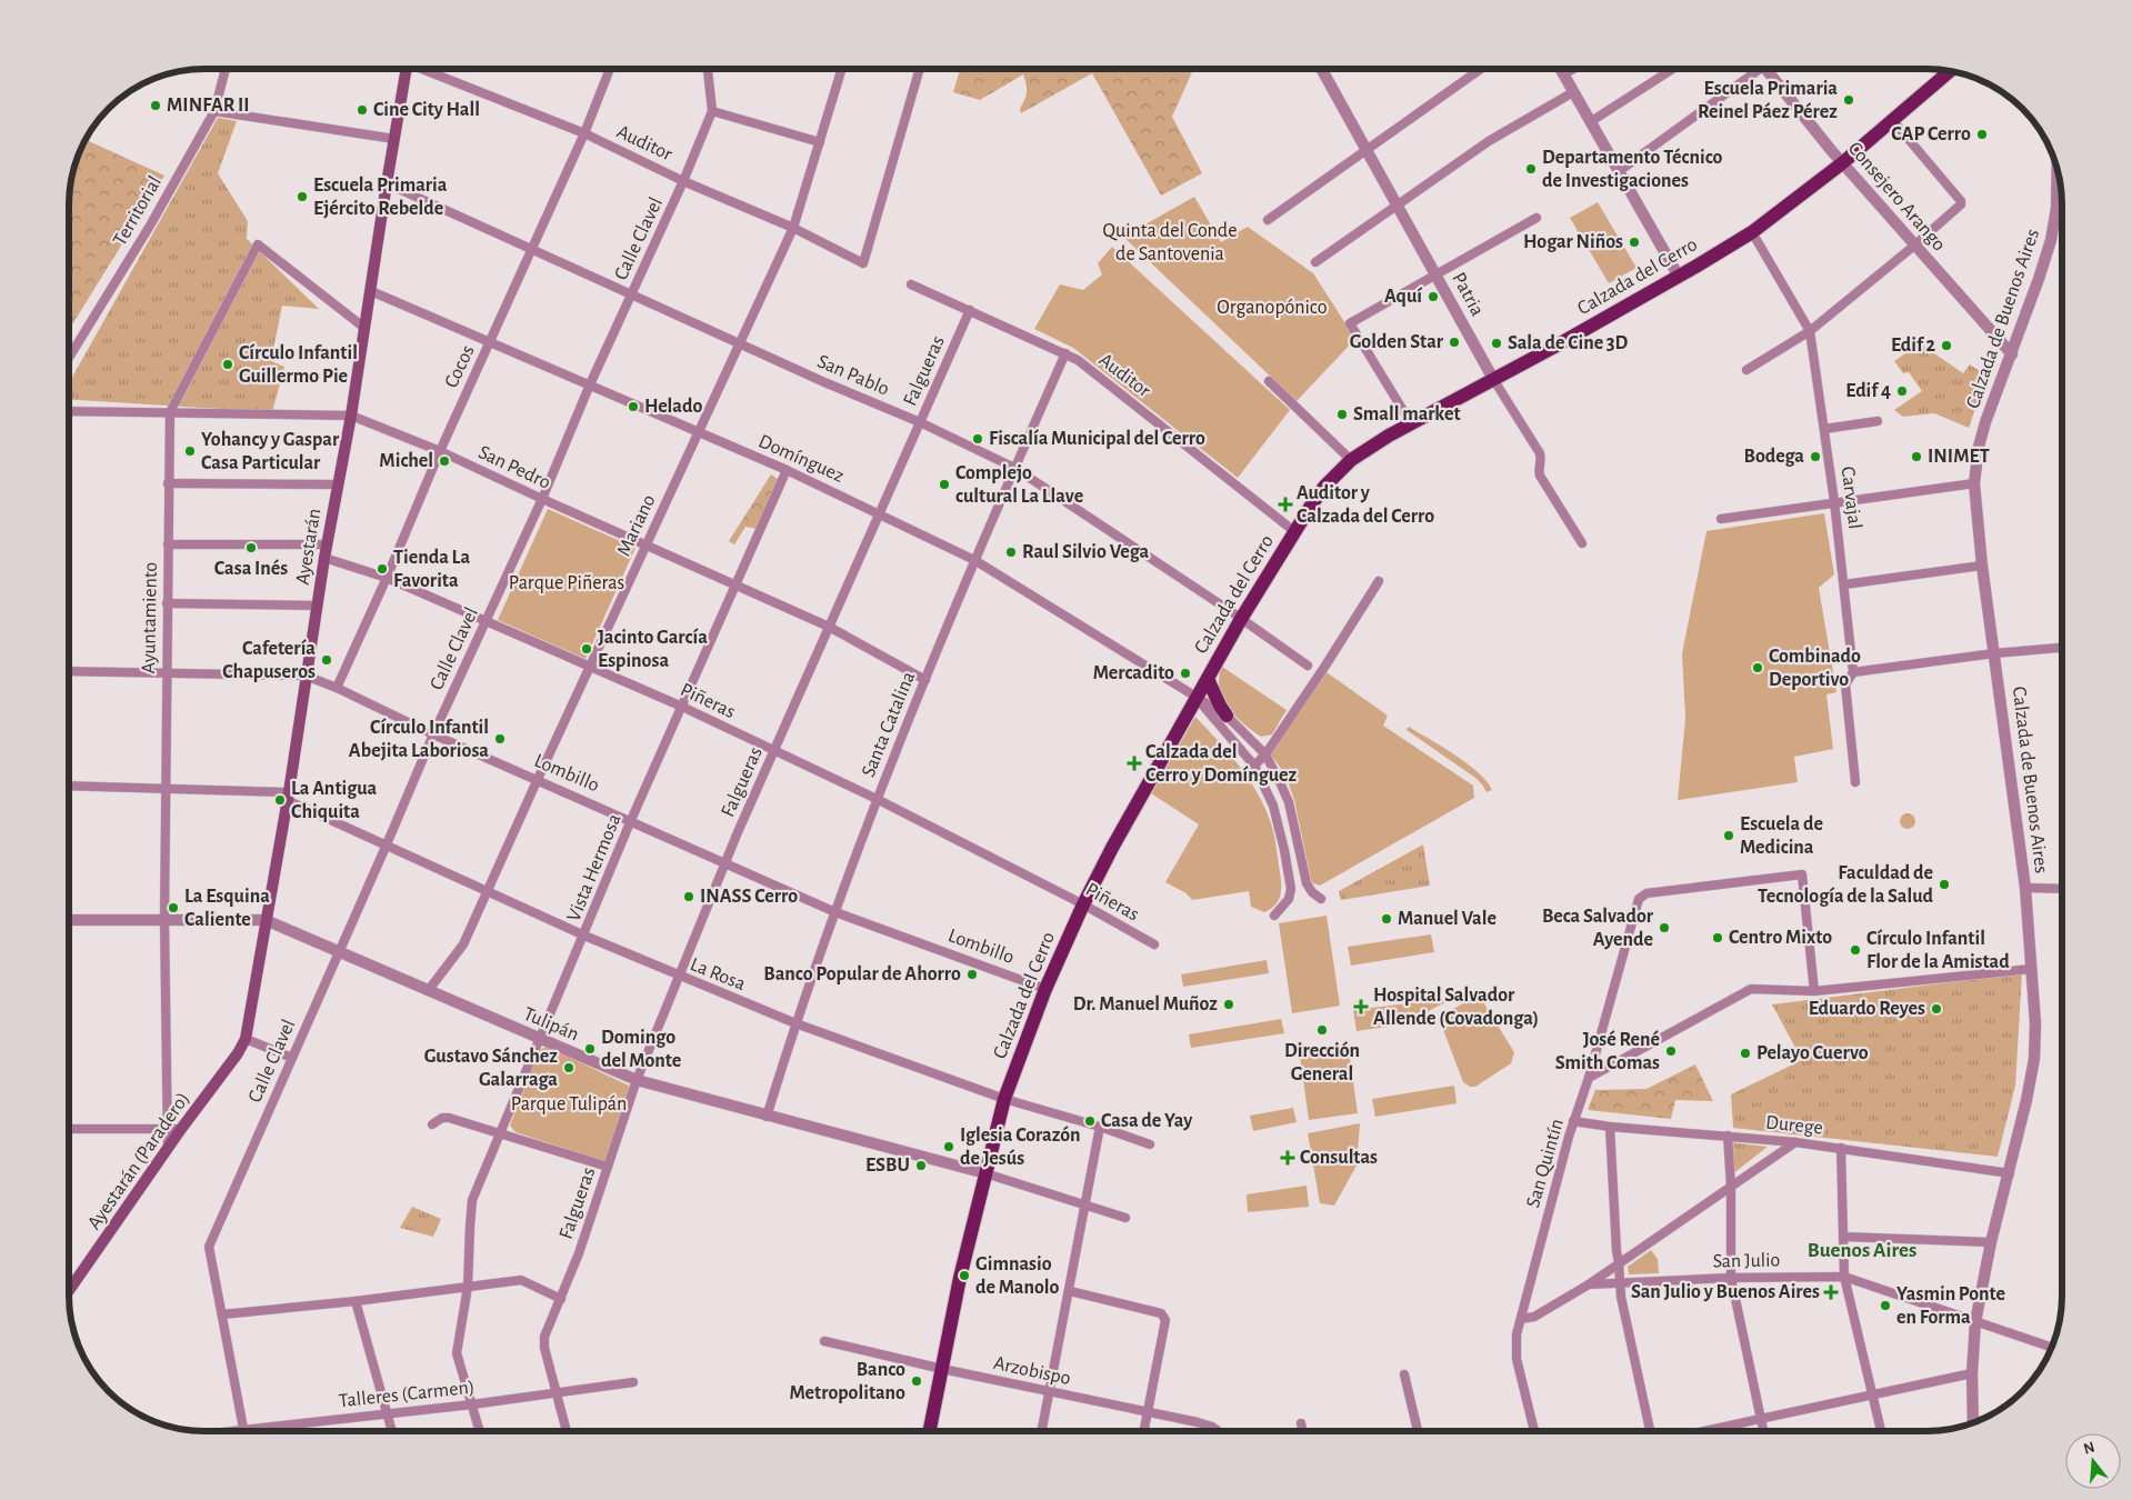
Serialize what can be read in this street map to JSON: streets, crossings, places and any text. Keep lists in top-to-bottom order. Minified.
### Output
{"streets":{"main road":["Calzada del Cerro","Ayestarán","Ayestarán (Paradero)"],"street":["Auditor","Consejero Arango","Territorial","Calle Clavel","Patria","Calzada de Buenos Aires","Cocos","Falgueras","San Pablo","Domínguez","San Pedro","Carvajal","Mariano","Ayuntamiento","Piñeras","Santa Catalina","Lombillo","Vista Hermosa","La Rosa","Tulipán","Durege","San Quintín","San Julio","Arzobispo","Talleres (Carmen)"]},"crossings":[["Auditor","Calle Clavel"],["Auditor","Calzada del Cerro"],["Auditor","Cocos"],["Auditor","Falgueras"],["Auditor","Mariano"],["Auditor","Santa Catalina"],["Consejero Arango","Calzada del Cerro"],["Consejero Arango","Calzada de Buenos Aires"],["Calle Clavel","San Pablo"],["Calle Clavel","Domínguez"],["Calle Clavel","San Pedro"],["Calle Clavel","Piñeras"],["Calle Clavel","Lombillo"],["Calle Clavel","La Rosa"],["Calle Clavel","Tulipán"],["Calzada del Cerro","Patria"],["Calzada del Cerro","San Pablo"],["Calzada del Cerro","Domínguez"],["Calzada del Cerro","Carvajal"],["Calzada del Cerro","Piñeras"],["Calzada del Cerro","Lombillo"],["Calzada del Cerro","La Rosa"],["Calzada del Cerro","Tulipán"],["Calzada del Cerro","Arzobispo"],["Calzada de Buenos Aires","Durege"],["Calzada de Buenos Aires","San Julio"],["Cocos","San Pablo"],["Cocos","Domínguez"],["Cocos","San Pedro"],["Cocos","Piñeras"],["Cocos","Lombillo"],["Falgueras","San Pablo"],["Falgueras","Domínguez"],["Falgueras","San Pedro"],["Falgueras","Piñeras"],["Falgueras","Lombillo"],["Falgueras","La Rosa"],["Falgueras","Tulipán"],["Falgueras","Talleres (Carmen)"],["San Pablo","Mariano"],["San Pablo","Ayestarán"],["San Pablo","Santa Catalina"],["Domínguez","Mariano"],["Domínguez","Ayestarán"],["Domínguez","Santa Catalina"],["Domínguez","Vista Hermosa"],["San Pedro","Mariano"],["San Pedro","Ayestarán"],["San Pedro","Ayuntamiento"],["San Pedro","Santa Catalina"],["San Pedro","Vista Hermosa"],["Mariano","Piñeras"],["Mariano","Lombillo"],["Mariano","La Rosa"],["Mariano","Tulipán"],["Ayestarán","Ayuntamiento"],["Ayestarán","Piñeras"],["Ayestarán","Lombillo"],["Ayestarán","La Rosa"],["Ayestarán","Tulipán"],["Ayestarán","Ayestarán (Paradero)"],["Ayuntamiento","Lombillo"],["Ayuntamiento","La Rosa"],["Ayuntamiento","Tulipán"],["Ayuntamiento","Ayestarán (Paradero)"],["Piñeras","Santa Catalina"],["Piñeras","Vista Hermosa"],["Santa Catalina","Lombillo"],["Santa Catalina","La Rosa"],["Santa Catalina","Tulipán"],["Lombillo","Vista Hermosa"],["Vista Hermosa","La Rosa"],["Vista Hermosa","Tulipán"],["Vista Hermosa","Talleres (Carmen)"],["Durege","San Quintín"]],"districts":["Buenos Aires"],"parks":["Quinta del Conde de Santovenia","Organopónico","Parque Piñeras","Parque Tulipán"],"places":{"other":["Escuela Primaria Reinel Páez Pérez","MINFAR II","Cine City Hall","CAP Cerro","Departamento Técnico de Investigaciones","Escuela Primaria Ejército Rebelde","Hogar Niños","Aquí","Golden Star","Sala de Cine 3D","Edif 2","Círculo Infantil Guillermo Pie","Edif 4","Helado","Small market","Fiscalía Municipal del Cerro","Yohancy y Gaspar Casa Particular","Bodega","INIMET","Michel","Complejo cultural La Llave","Casa Inés","Raul Silvio Vega","Tienda La Favorita","Jacinto García Espinosa","Cafetería Chapuseros","Combinado Deportivo","Mercadito","Círculo Infantil Abejita Laboriosa","La Antigua Chiquita","Escuela de Medicina","Faculdad de Tecnología de la Salud","INASS Cerro","La Esquina Caliente","Manuel Vale","Beca Salvador Ayende","Centro Mixto","Círculo Infantil Flor de la Amistad","Banco Popular de Ahorro","Dr. Manuel Muñoz","Eduardo Reyes","Dirección General","Domingo del Monte","José René Smith Comas","Pelayo Cuervo","Gustavo Sánchez Galarraga","Casa de Yay","Iglesia Corazón de Jesús","ESBU","Gimnasio de Manolo","Yasmin Ponte en Forma","Banco Metropolitano"],"health":["Auditor y Calzada del Cerro","Calzada del Cerro y Domínguez","Hospital Salvador Allende (Covadonga)","Consultas","San Julio y Buenos Aires"]},"north":"top"}
